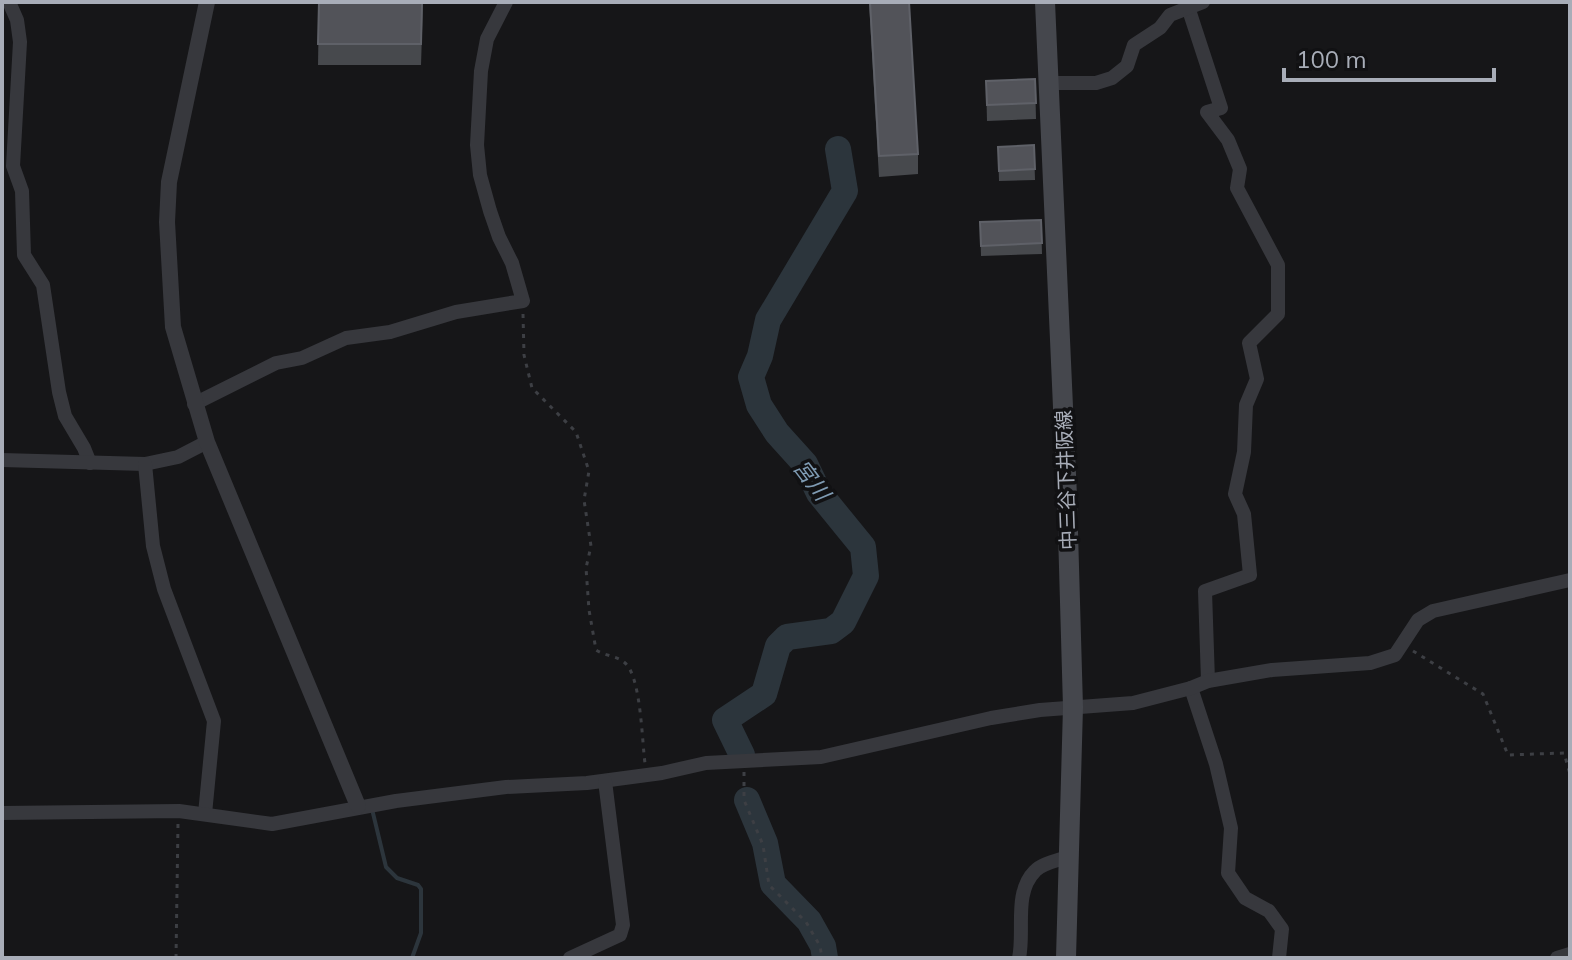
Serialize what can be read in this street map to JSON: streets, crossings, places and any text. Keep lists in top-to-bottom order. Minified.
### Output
{"streets":{"main road":["中三谷下井阪線"]},"water":["宮川"],"scale_bar":"100 m"}
